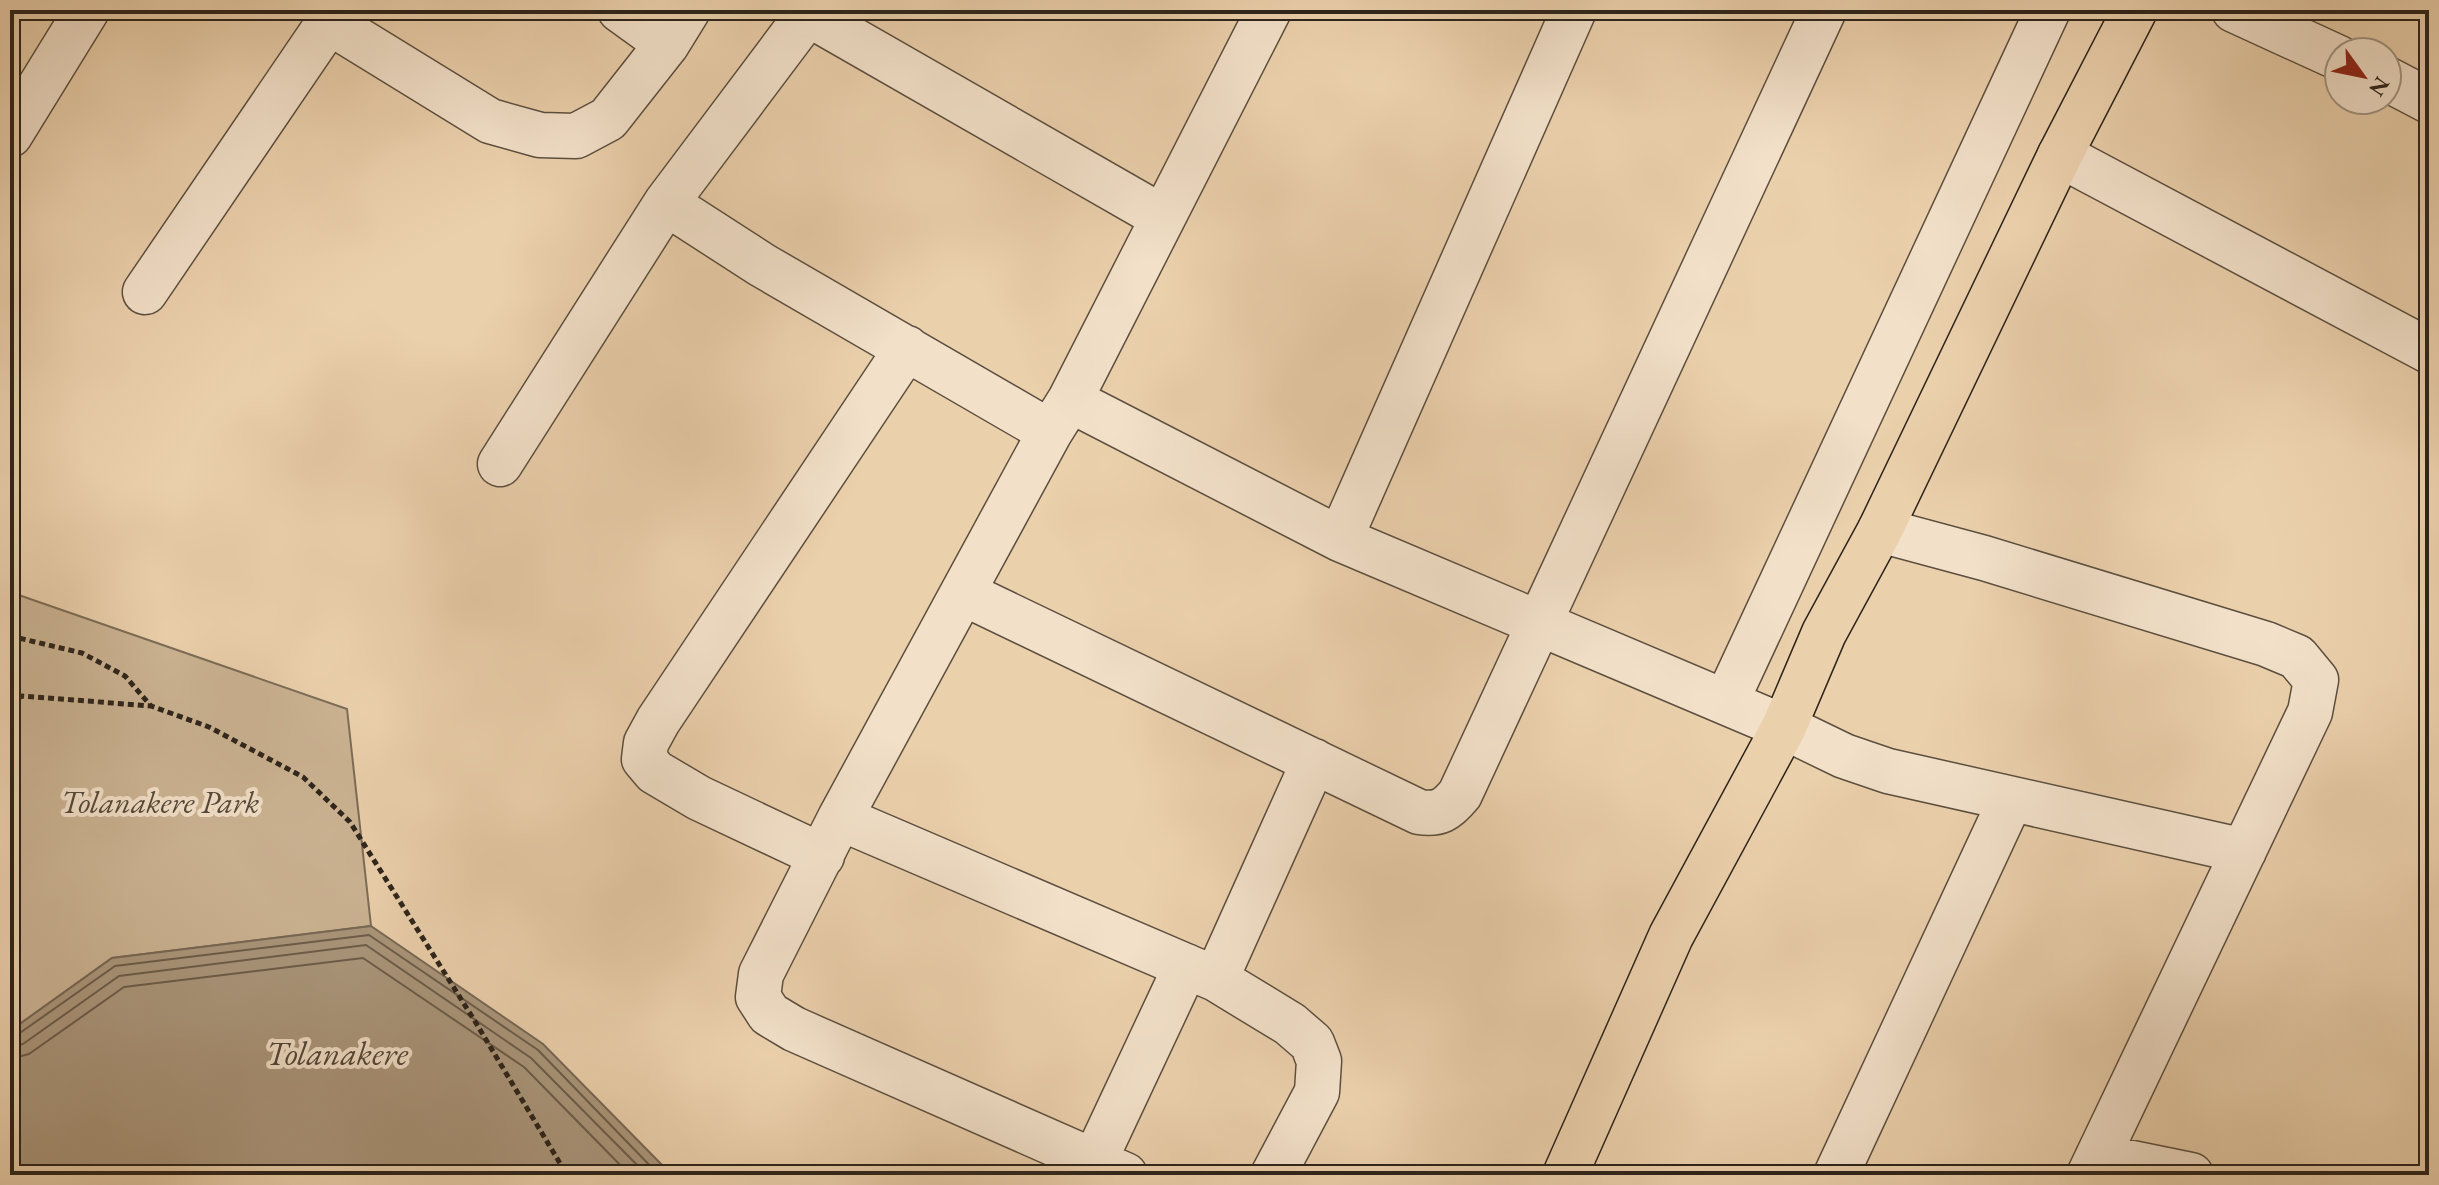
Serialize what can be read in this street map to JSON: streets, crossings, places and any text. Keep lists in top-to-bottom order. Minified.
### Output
{"water":["Tolanakere"],"parks":["Tolanakere Park"],"north":"bottom right"}
